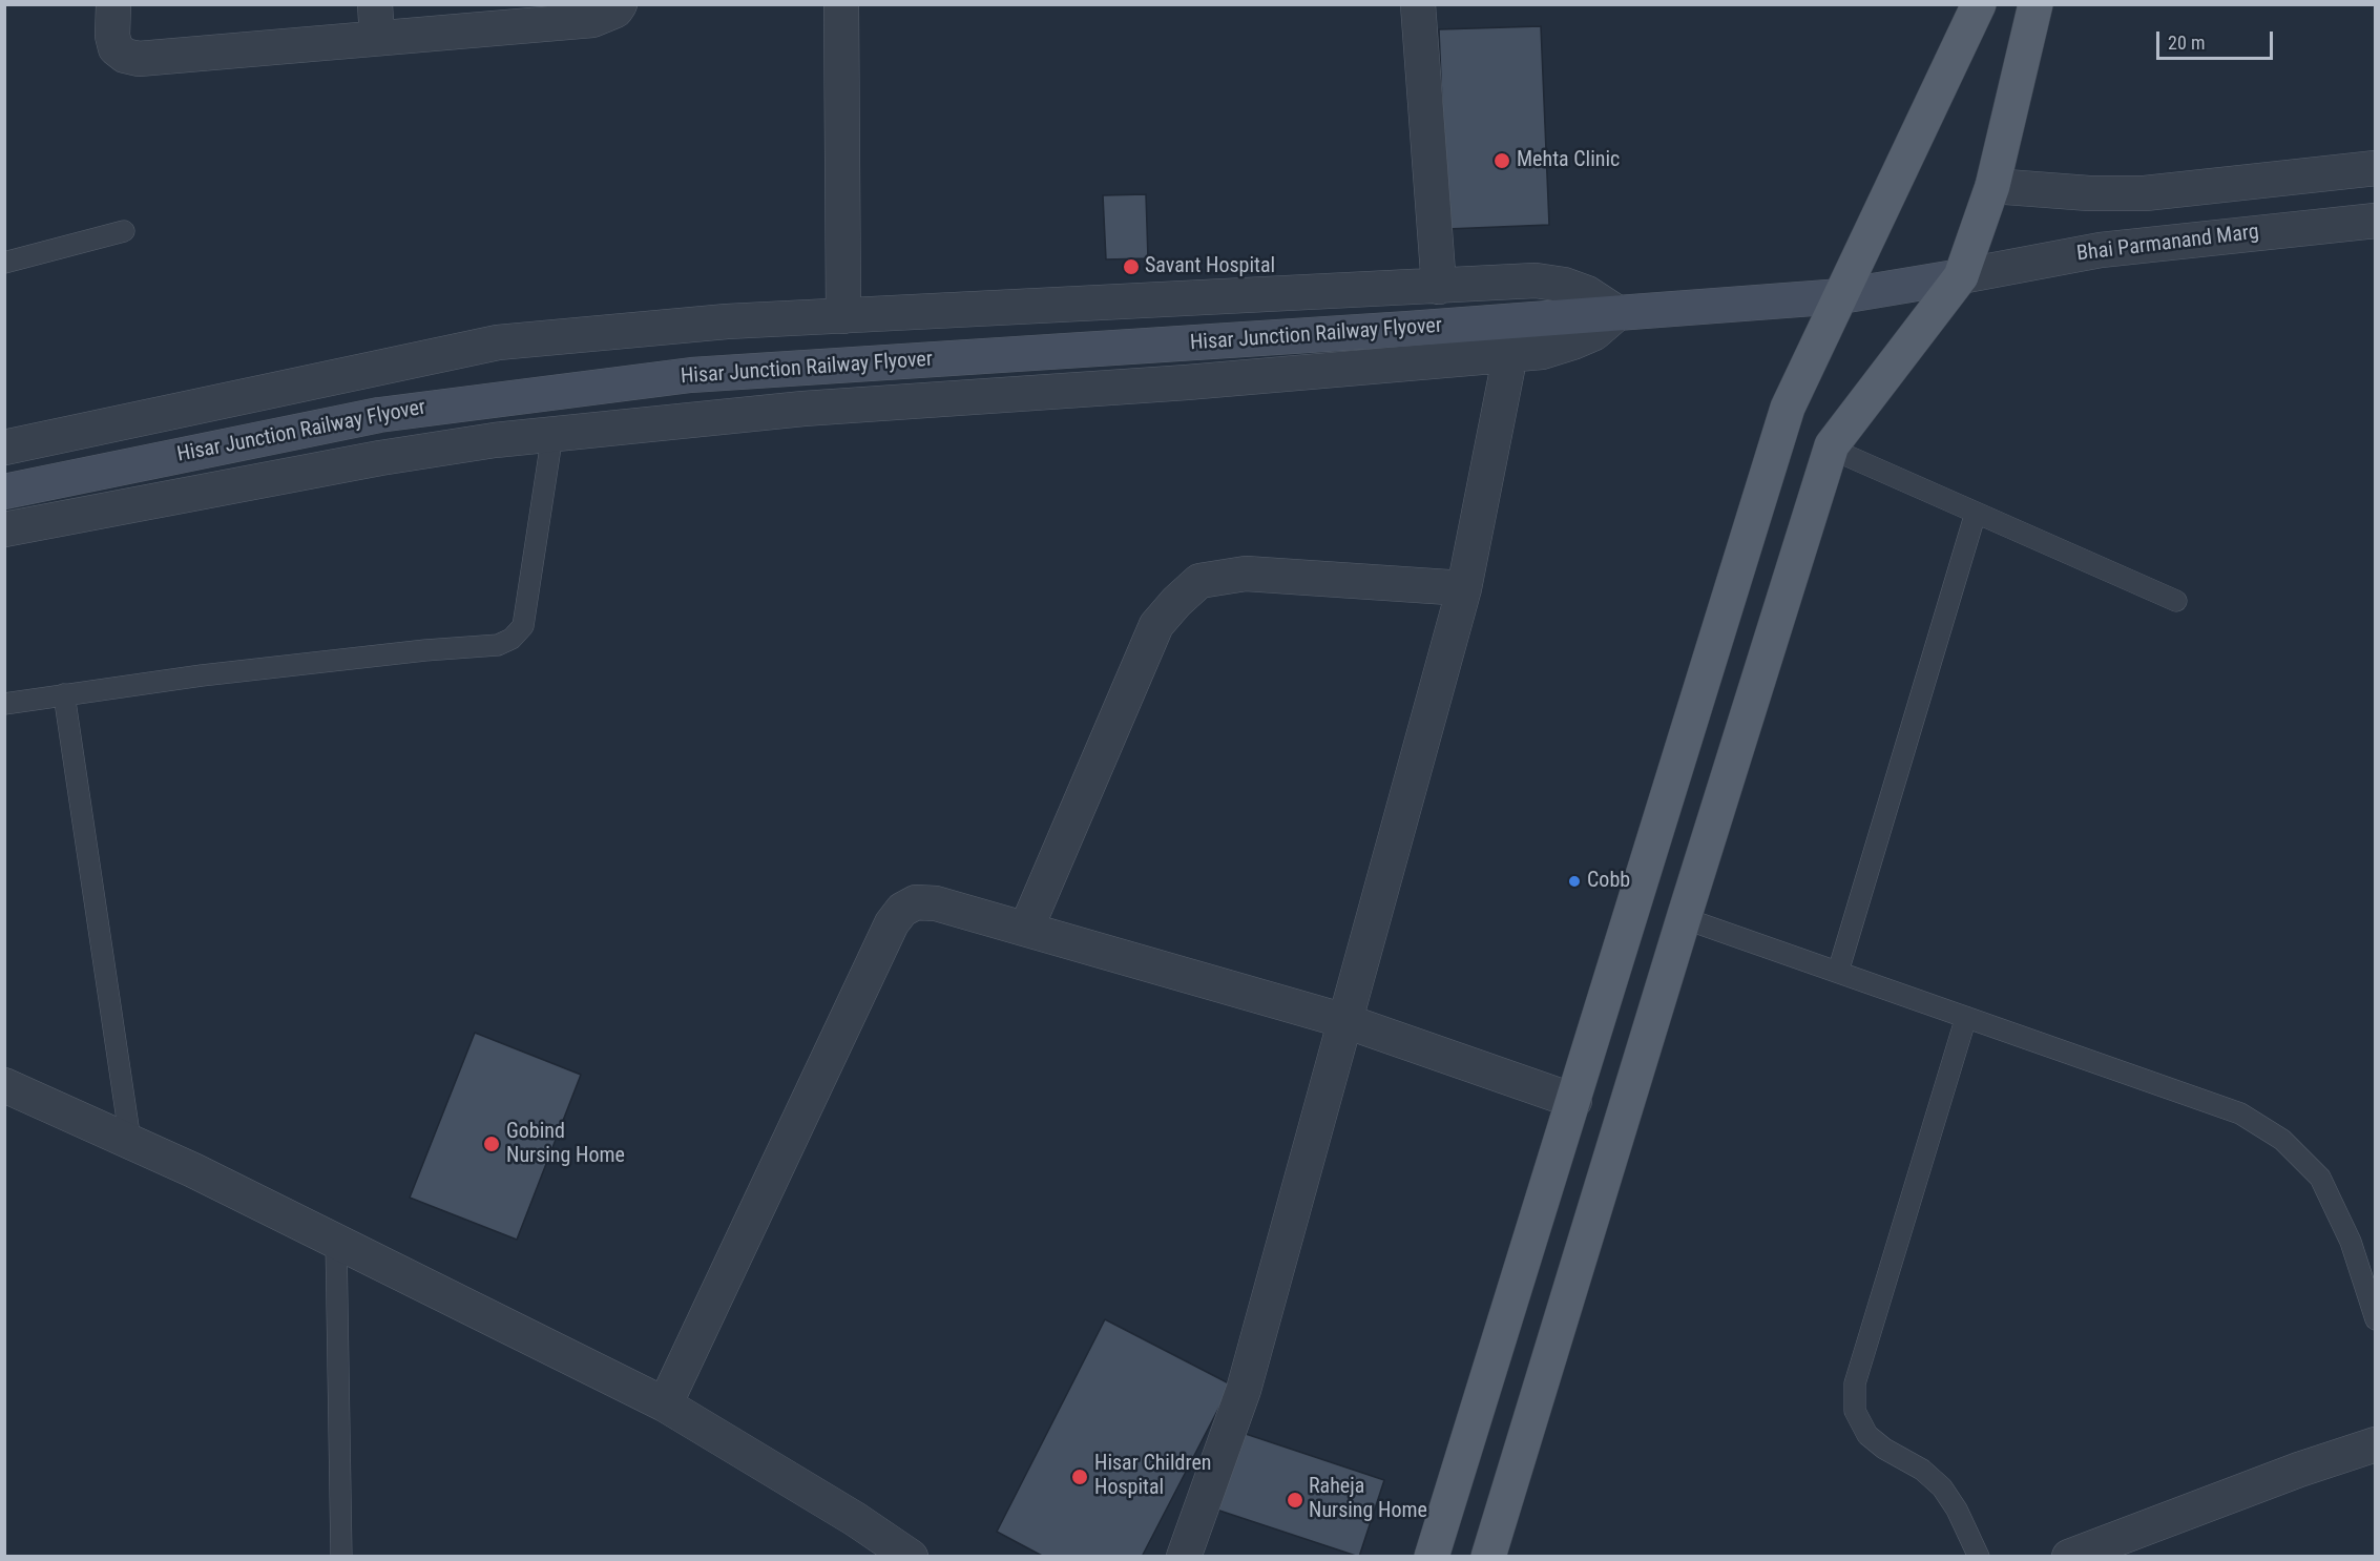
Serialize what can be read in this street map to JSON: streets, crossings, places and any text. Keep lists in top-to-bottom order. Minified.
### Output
{"streets":{"main road":["Hisar Junction Railway Flyover"],"street":["Bhai Parmanand Marg"]},"crossings":[["Bhai Parmanand Marg","Hisar Junction Railway Flyover"]],"places":["Mehta Clinic","Savant Hospital","Cobb","Gobind Nursing Home","Hisar Children Hospital","Raheja Nursing Home"],"scale_bar":"20 m"}
